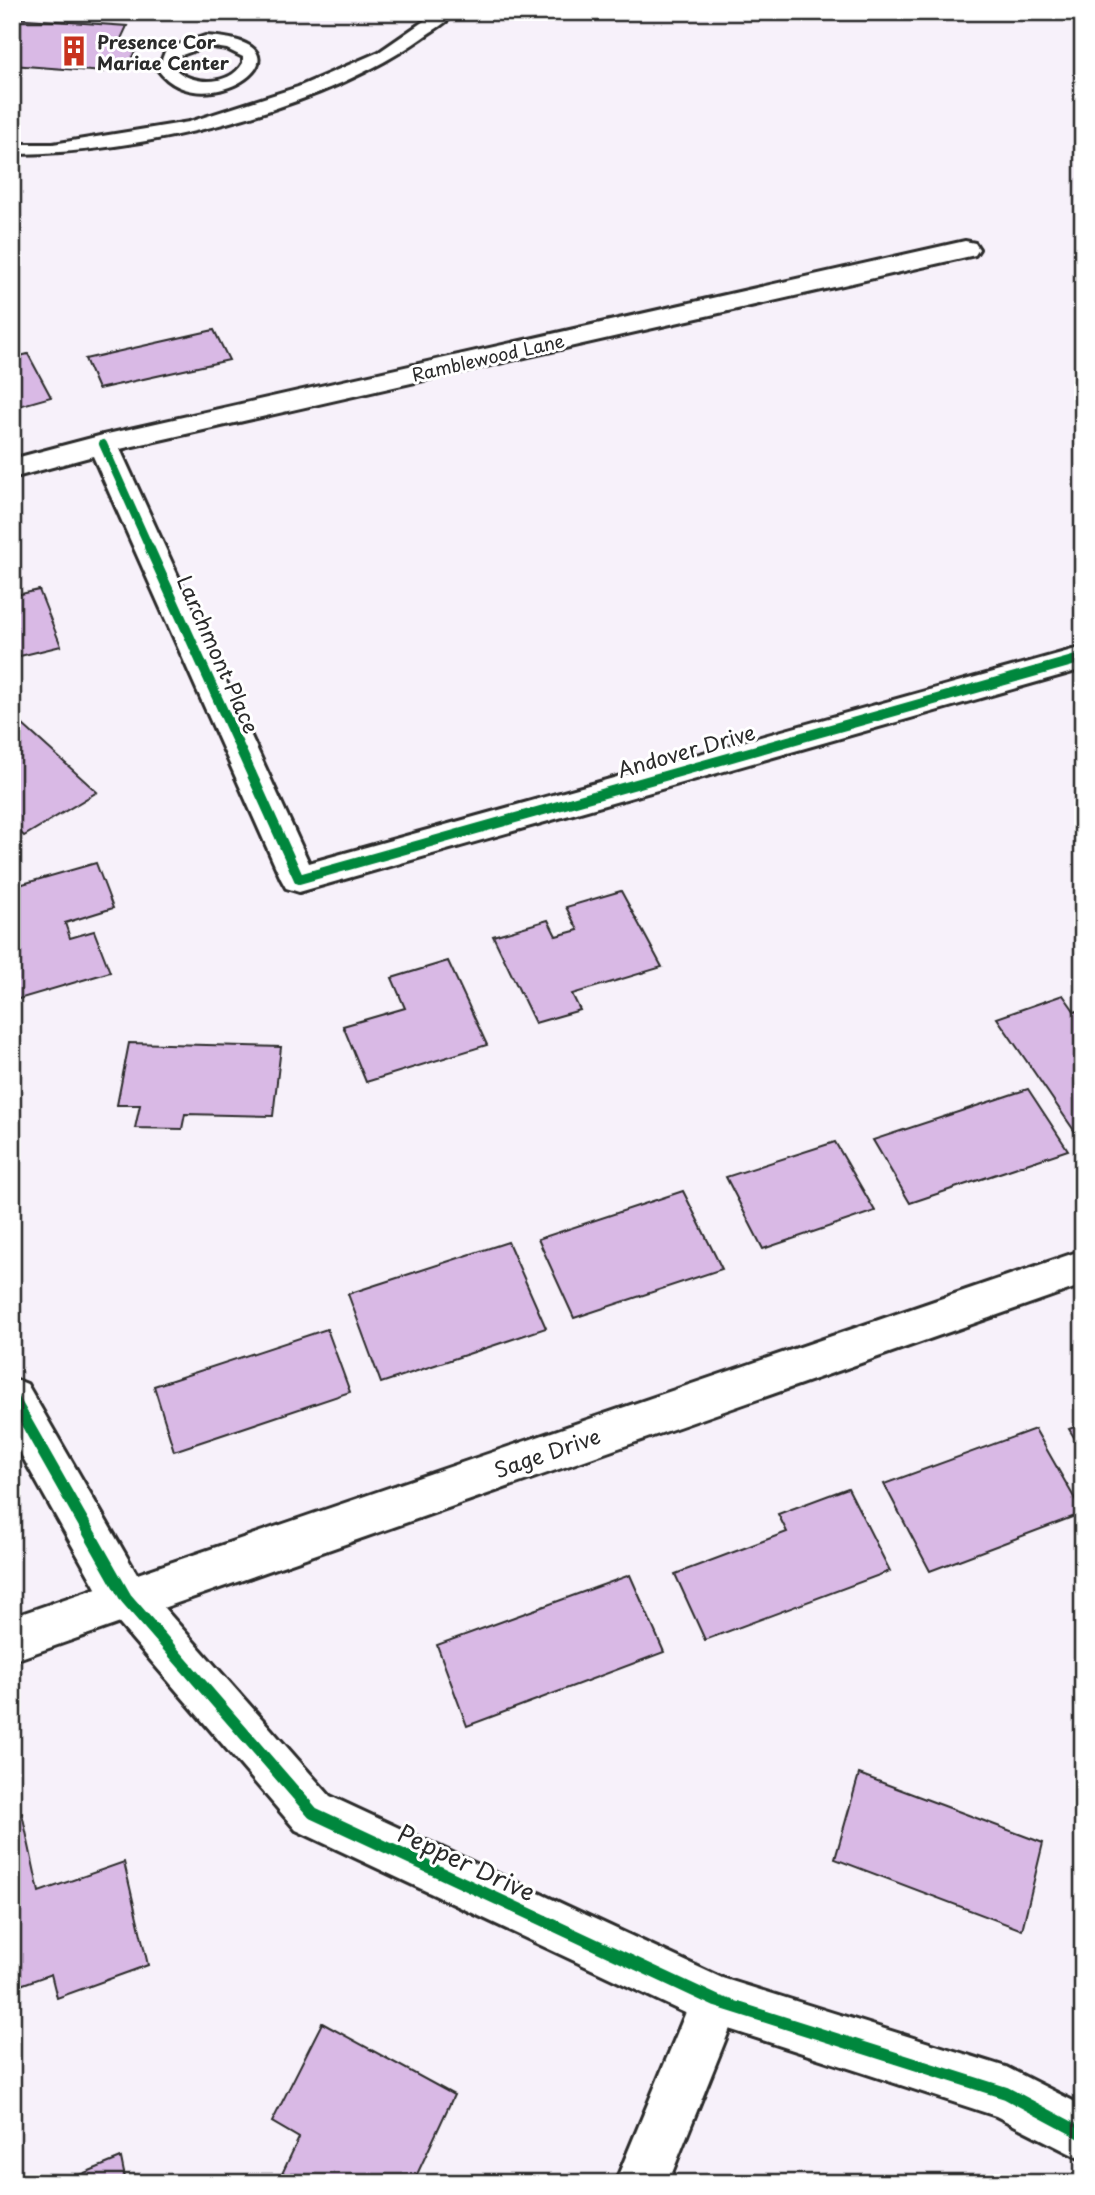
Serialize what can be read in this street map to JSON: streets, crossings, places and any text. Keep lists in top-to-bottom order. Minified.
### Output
{"streets":{"street":["Ramblewood Lane","Larchmont Place","Andover Drive","Sage Drive","Pepper Drive"]},"crossings":[["Ramblewood Lane","Larchmont Place"],["Larchmont Place","Andover Drive"],["Sage Drive","Pepper Drive"]],"places":{"building":["Presence Cor Mariae Center"]}}
